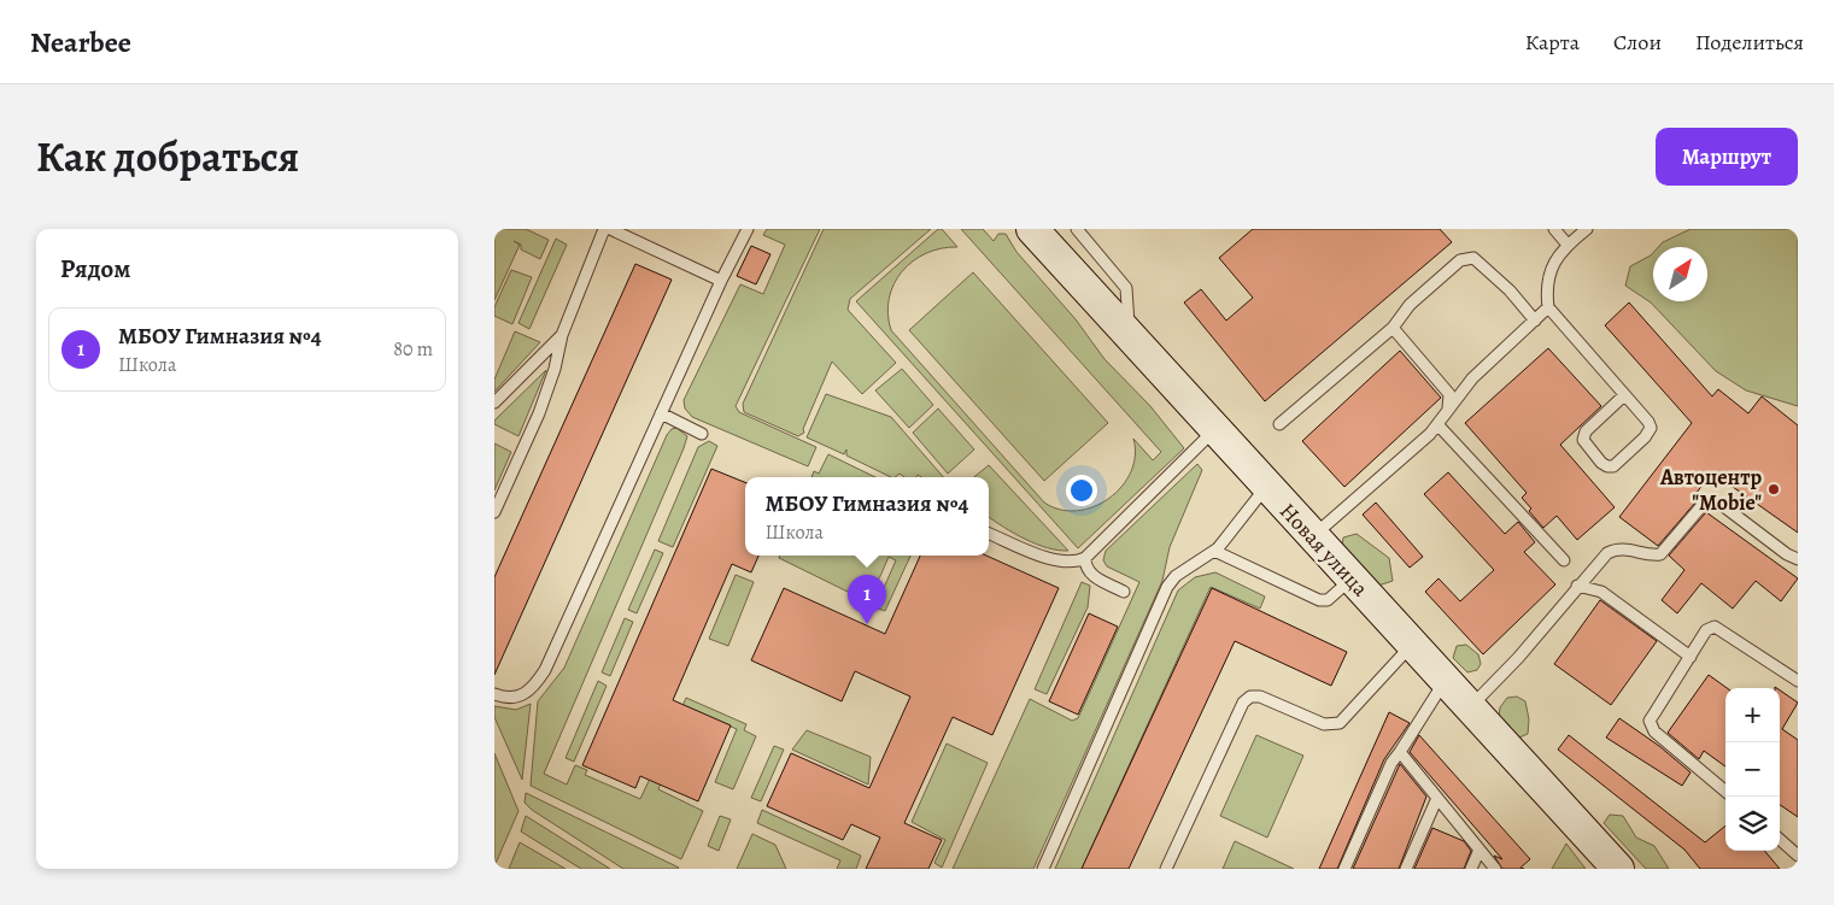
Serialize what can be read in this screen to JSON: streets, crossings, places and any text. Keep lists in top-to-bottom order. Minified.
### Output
{"streets":{"street":["Новая улица"]},"places":["Автоцентр \"Mobie\""],"north":"top right","page":{"header":"Nearbee","nav":["Карта","Слои","Поделиться"],"title":"Как добраться","buttons":"Маршрут","heading":"Рядом","list":[{"mark":"1","name":"МБОУ Гимназия №4","note":"Школа","value":"80 m"}],"popup":["МБОУ Гимназия №4","Школа"],"pins":"1","map_buttons":["+","−"]}}
